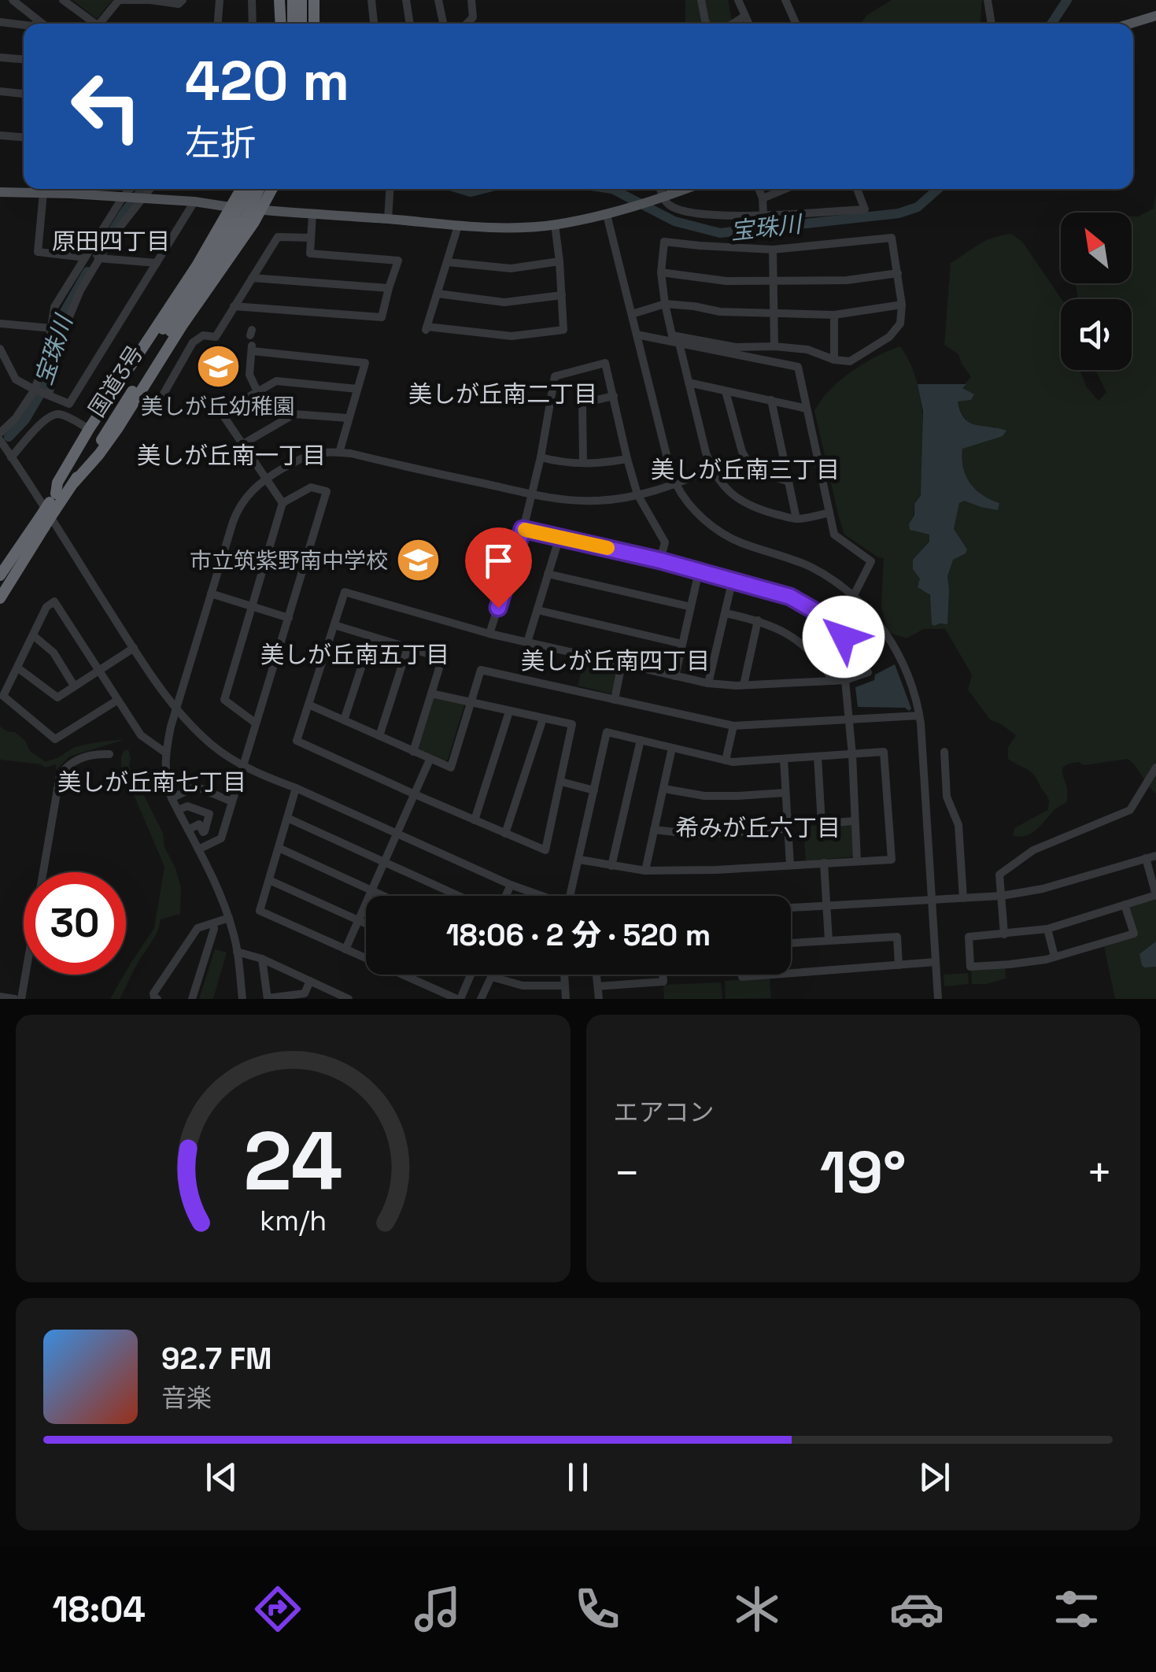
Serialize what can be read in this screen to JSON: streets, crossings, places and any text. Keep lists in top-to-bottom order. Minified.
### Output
{"streets":{"highway":["国道3号"]},"districts":["原田四丁目","美しが丘南二丁目","美しが丘南一丁目","美しが丘南三丁目","美しが丘南五丁目","美しが丘南四丁目","美しが丘南七丁目","希みが丘六丁目"],"water":["宝珠川"],"places":{"school or university":["美しが丘幼稚園","市立筑紫野南中学校"]},"north":"top left","page":{"turn":["420 m","左折"],"limit":"30","trip":"18:06 · 2 分 · 520 m","tile":"エアコン","heat":["−","19°","+"],"song":["92.7 FM","音楽"],"tabs":"18:04","gauge":["24","km/h"]}}
